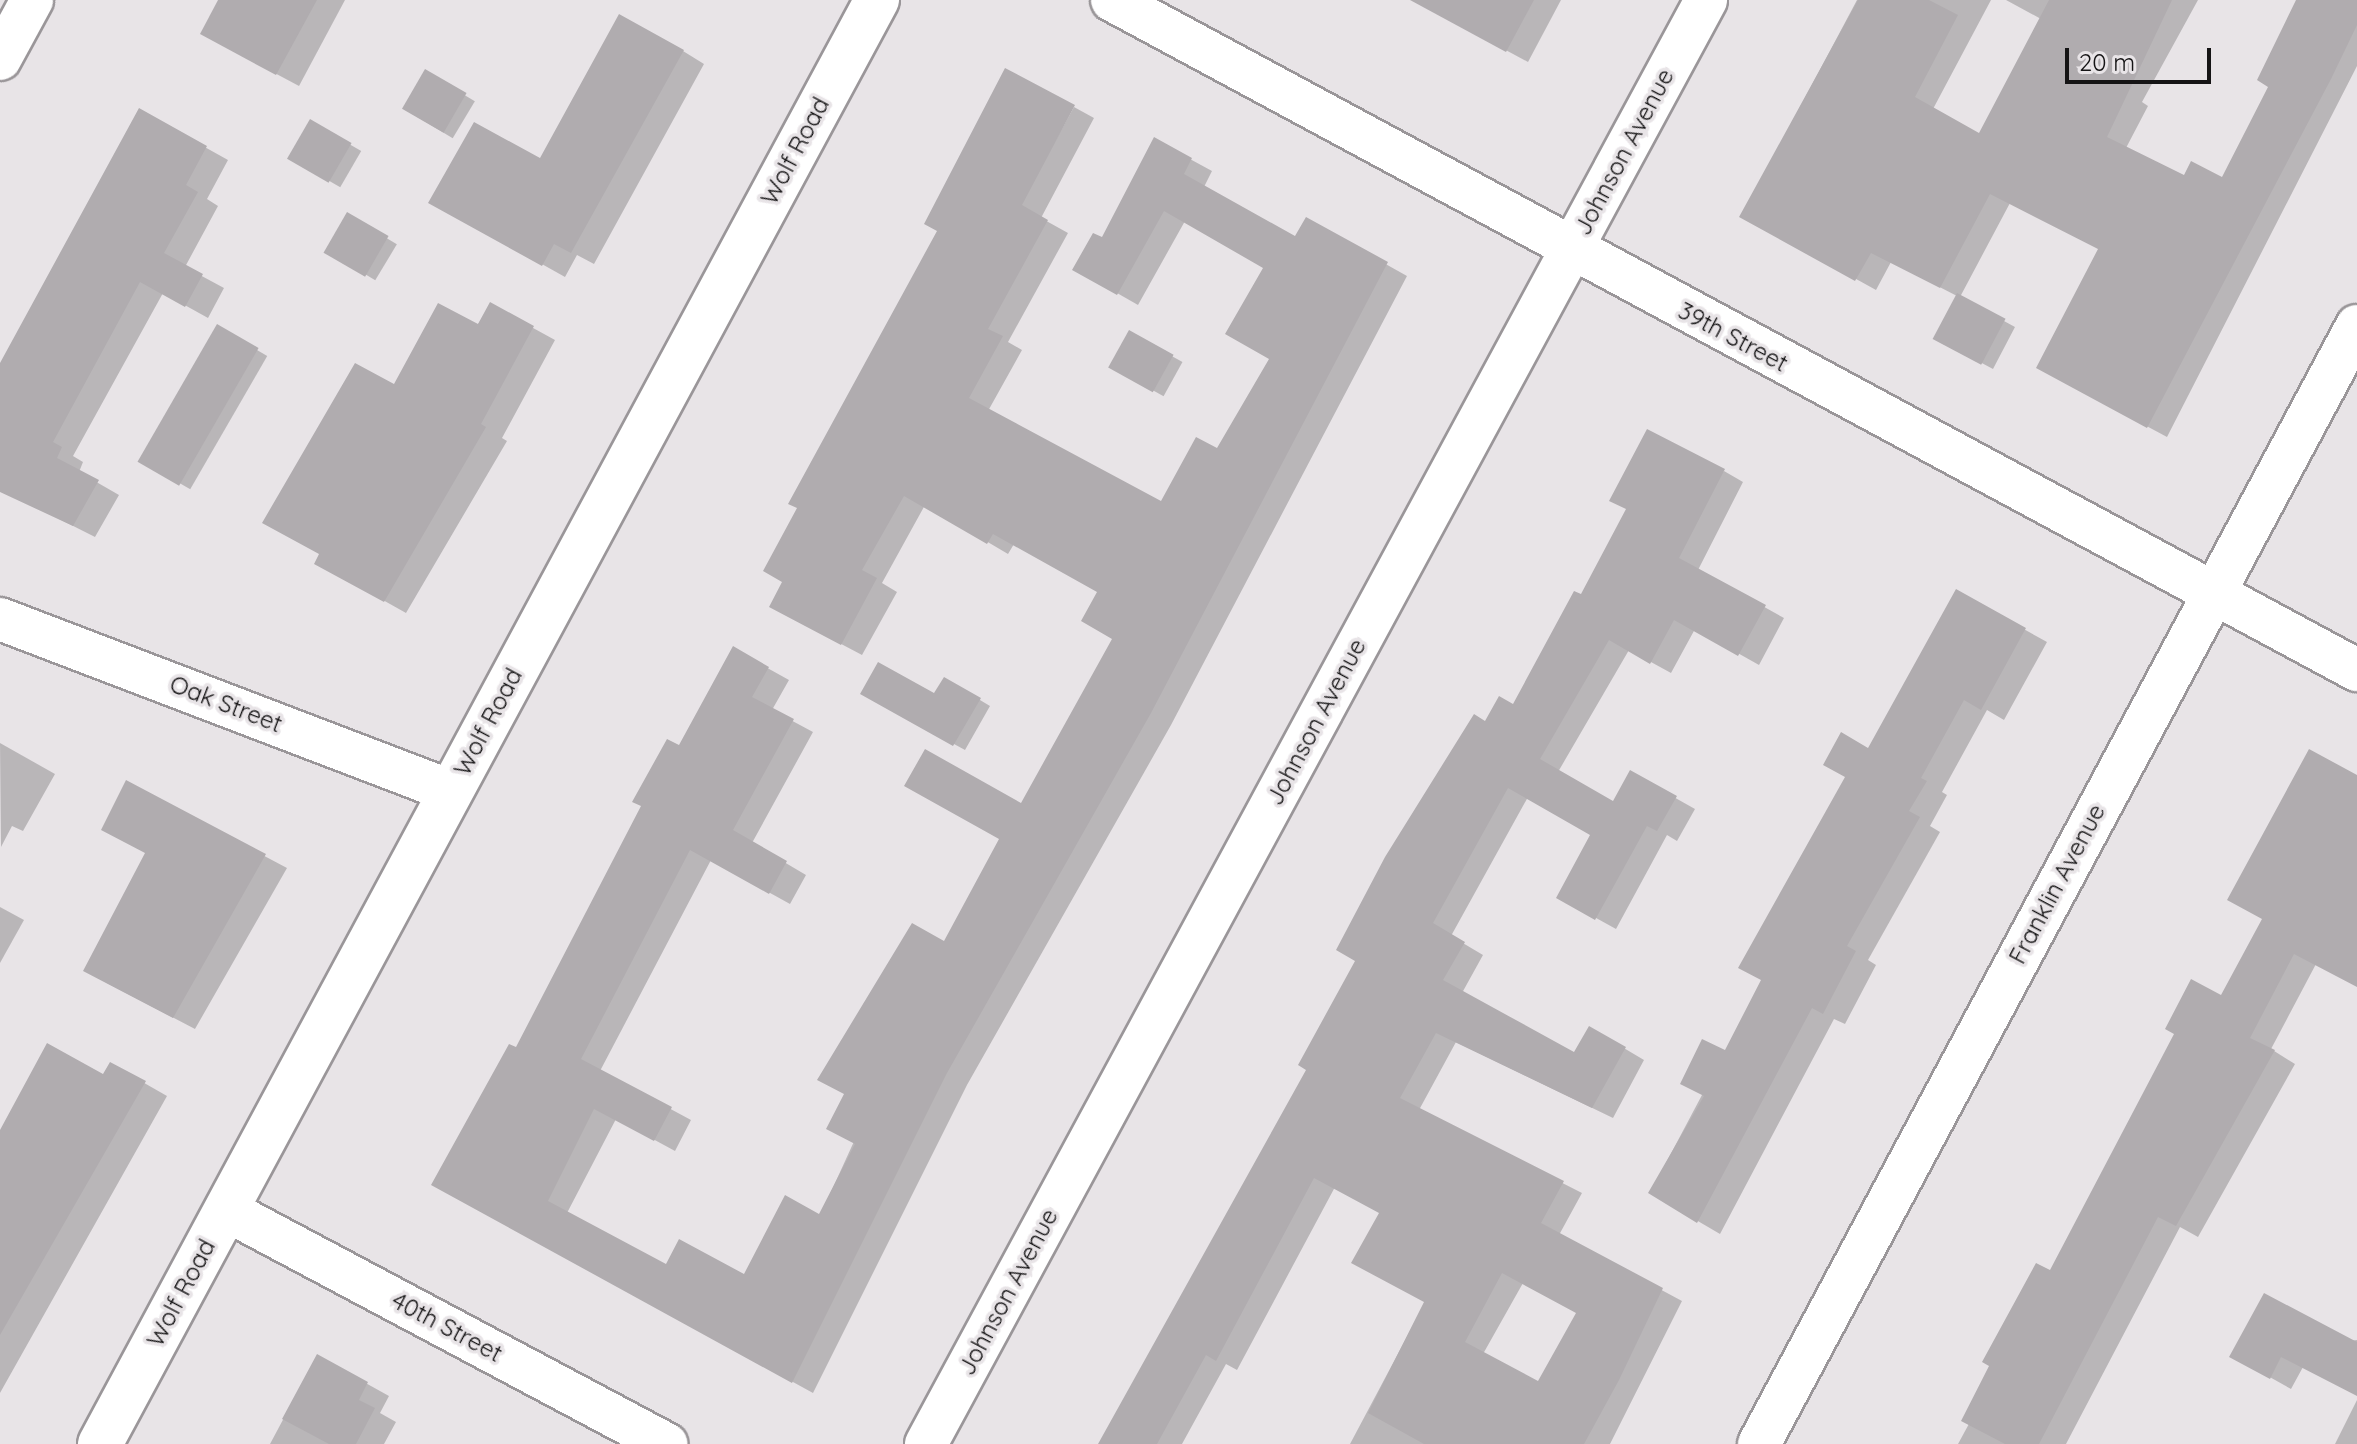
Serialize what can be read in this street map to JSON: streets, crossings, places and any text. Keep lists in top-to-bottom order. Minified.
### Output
{"streets":{"main road":["Wolf Road"],"street":["Johnson Avenue","39th Street","Oak Street","Franklin Avenue","40th Street"]},"crossings":[["Wolf Road","Oak Street"],["Wolf Road","40th Street"],["Johnson Avenue","39th Street"],["39th Street","Franklin Avenue"]],"scale_bar":"20 m"}
